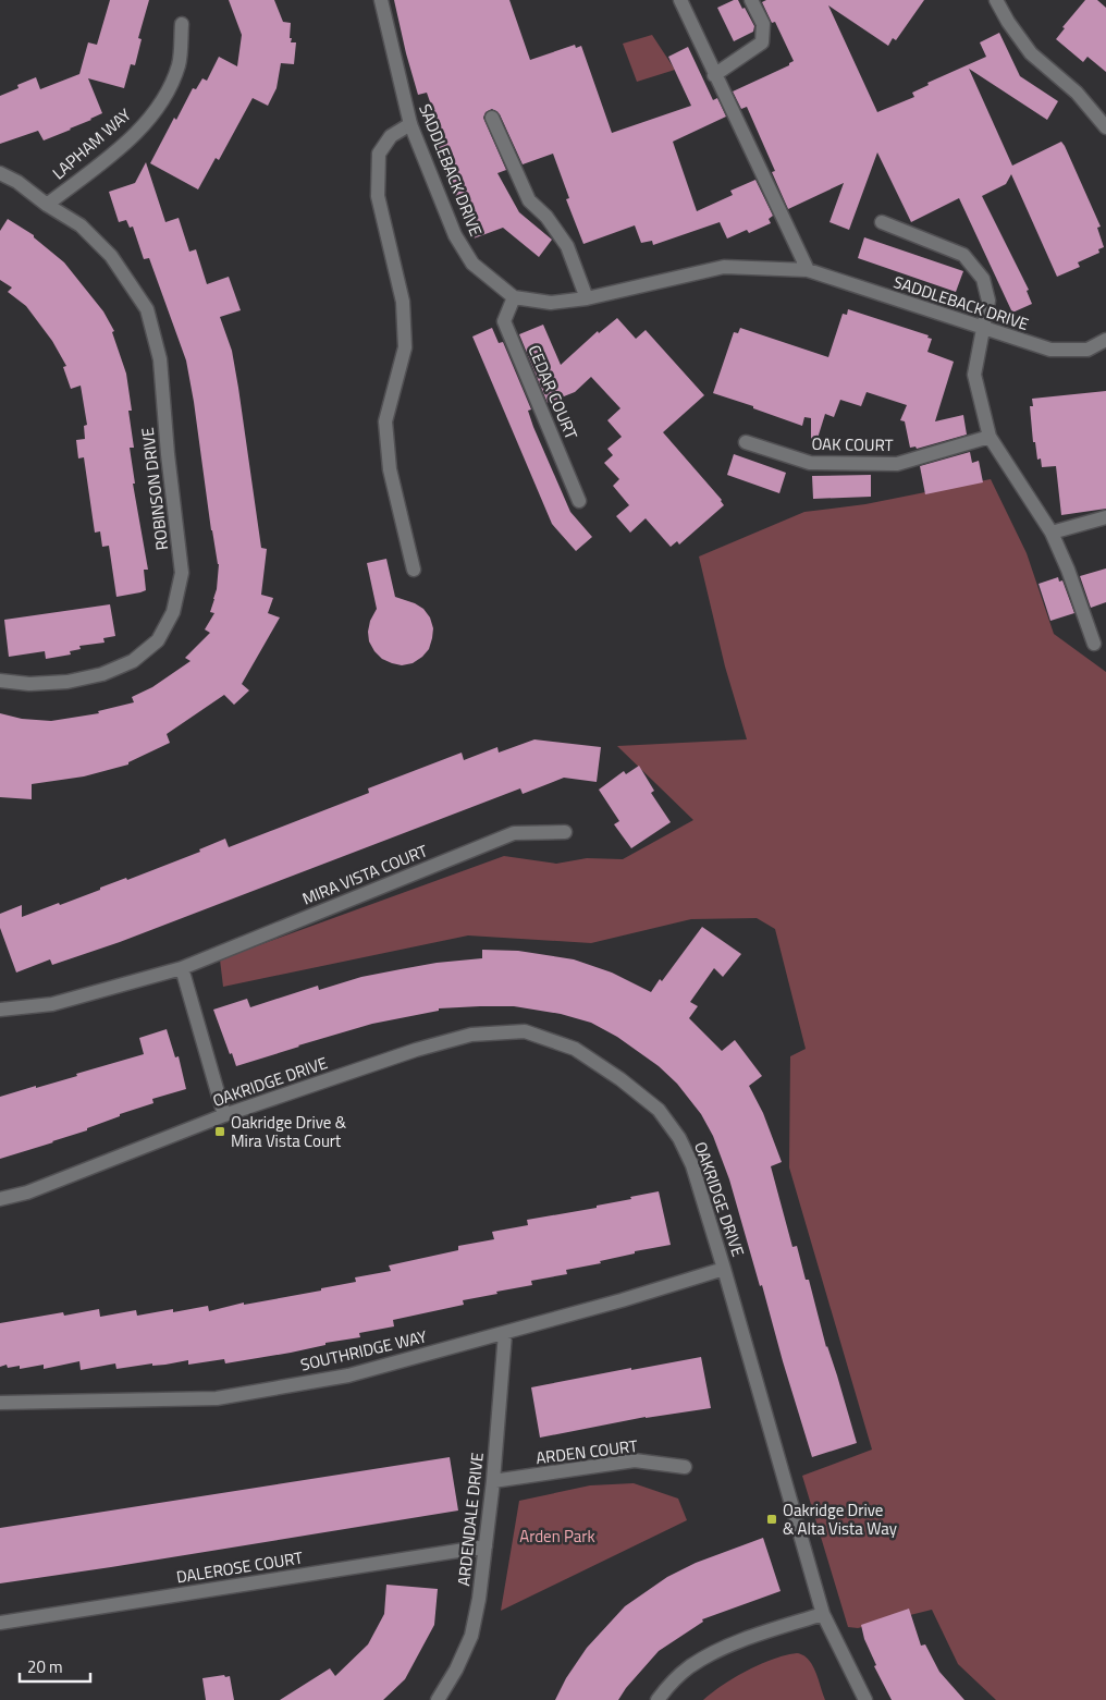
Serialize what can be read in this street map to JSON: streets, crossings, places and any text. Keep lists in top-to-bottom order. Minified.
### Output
{"streets":{"street":["LAPHAM WAY","SADDLEBACK DRIVE","CEDAR COURT","OAK COURT","ROBINSON DRIVE","MIRA VISTA COURT","OAKRIDGE DRIVE","SOUTHRIDGE WAY","ARDEN COURT","ARDENDALE DRIVE","DALEROSE COURT"]},"crossings":[["LAPHAM WAY","ROBINSON DRIVE"],["SADDLEBACK DRIVE","CEDAR COURT"],["OAKRIDGE DRIVE","SOUTHRIDGE WAY"],["SOUTHRIDGE WAY","ARDENDALE DRIVE"],["ARDEN COURT","ARDENDALE DRIVE"],["ARDENDALE DRIVE","DALEROSE COURT"]],"parks":["Arden Park"],"places":{"transit":["Oakridge Drive & Mira Vista Court","Oakridge Drive & Alta Vista Way"]},"scale_bar":"20 m"}
